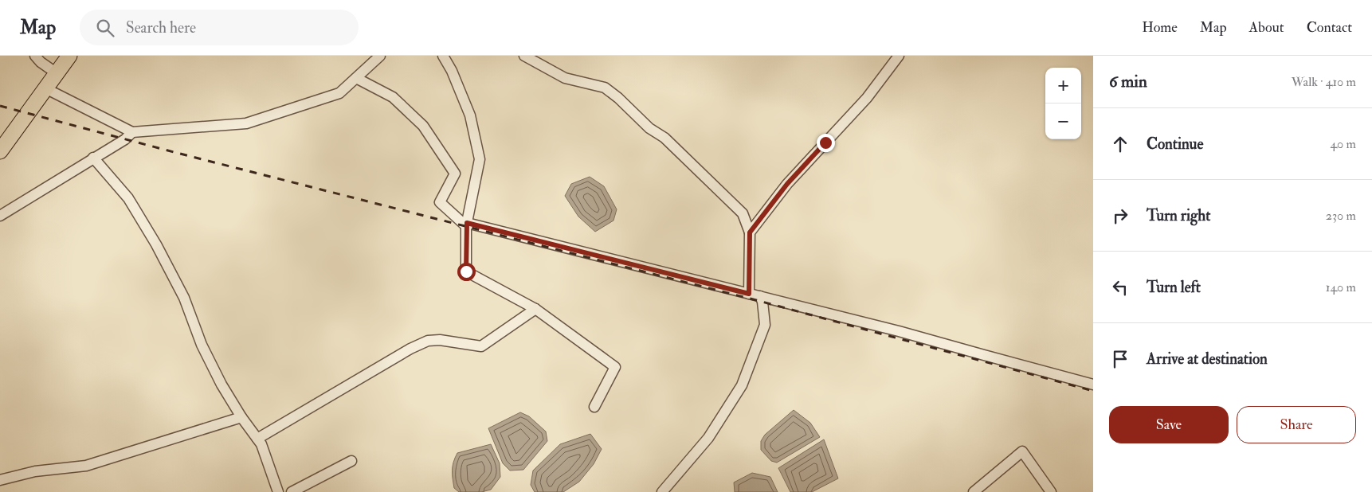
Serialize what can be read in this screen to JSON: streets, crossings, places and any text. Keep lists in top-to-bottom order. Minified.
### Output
{"page":{"header":"Map","search":"Search here","nav":["Home","Map","About","Contact"],"heading":["6 min","Walk · 410 m"],"map_buttons":["+","−"],"list":[["Continue","40 m"],["Turn right","230 m"],["Turn left","140 m"],"Arrive at destination"],"buttons":["Save","Share"]}}
